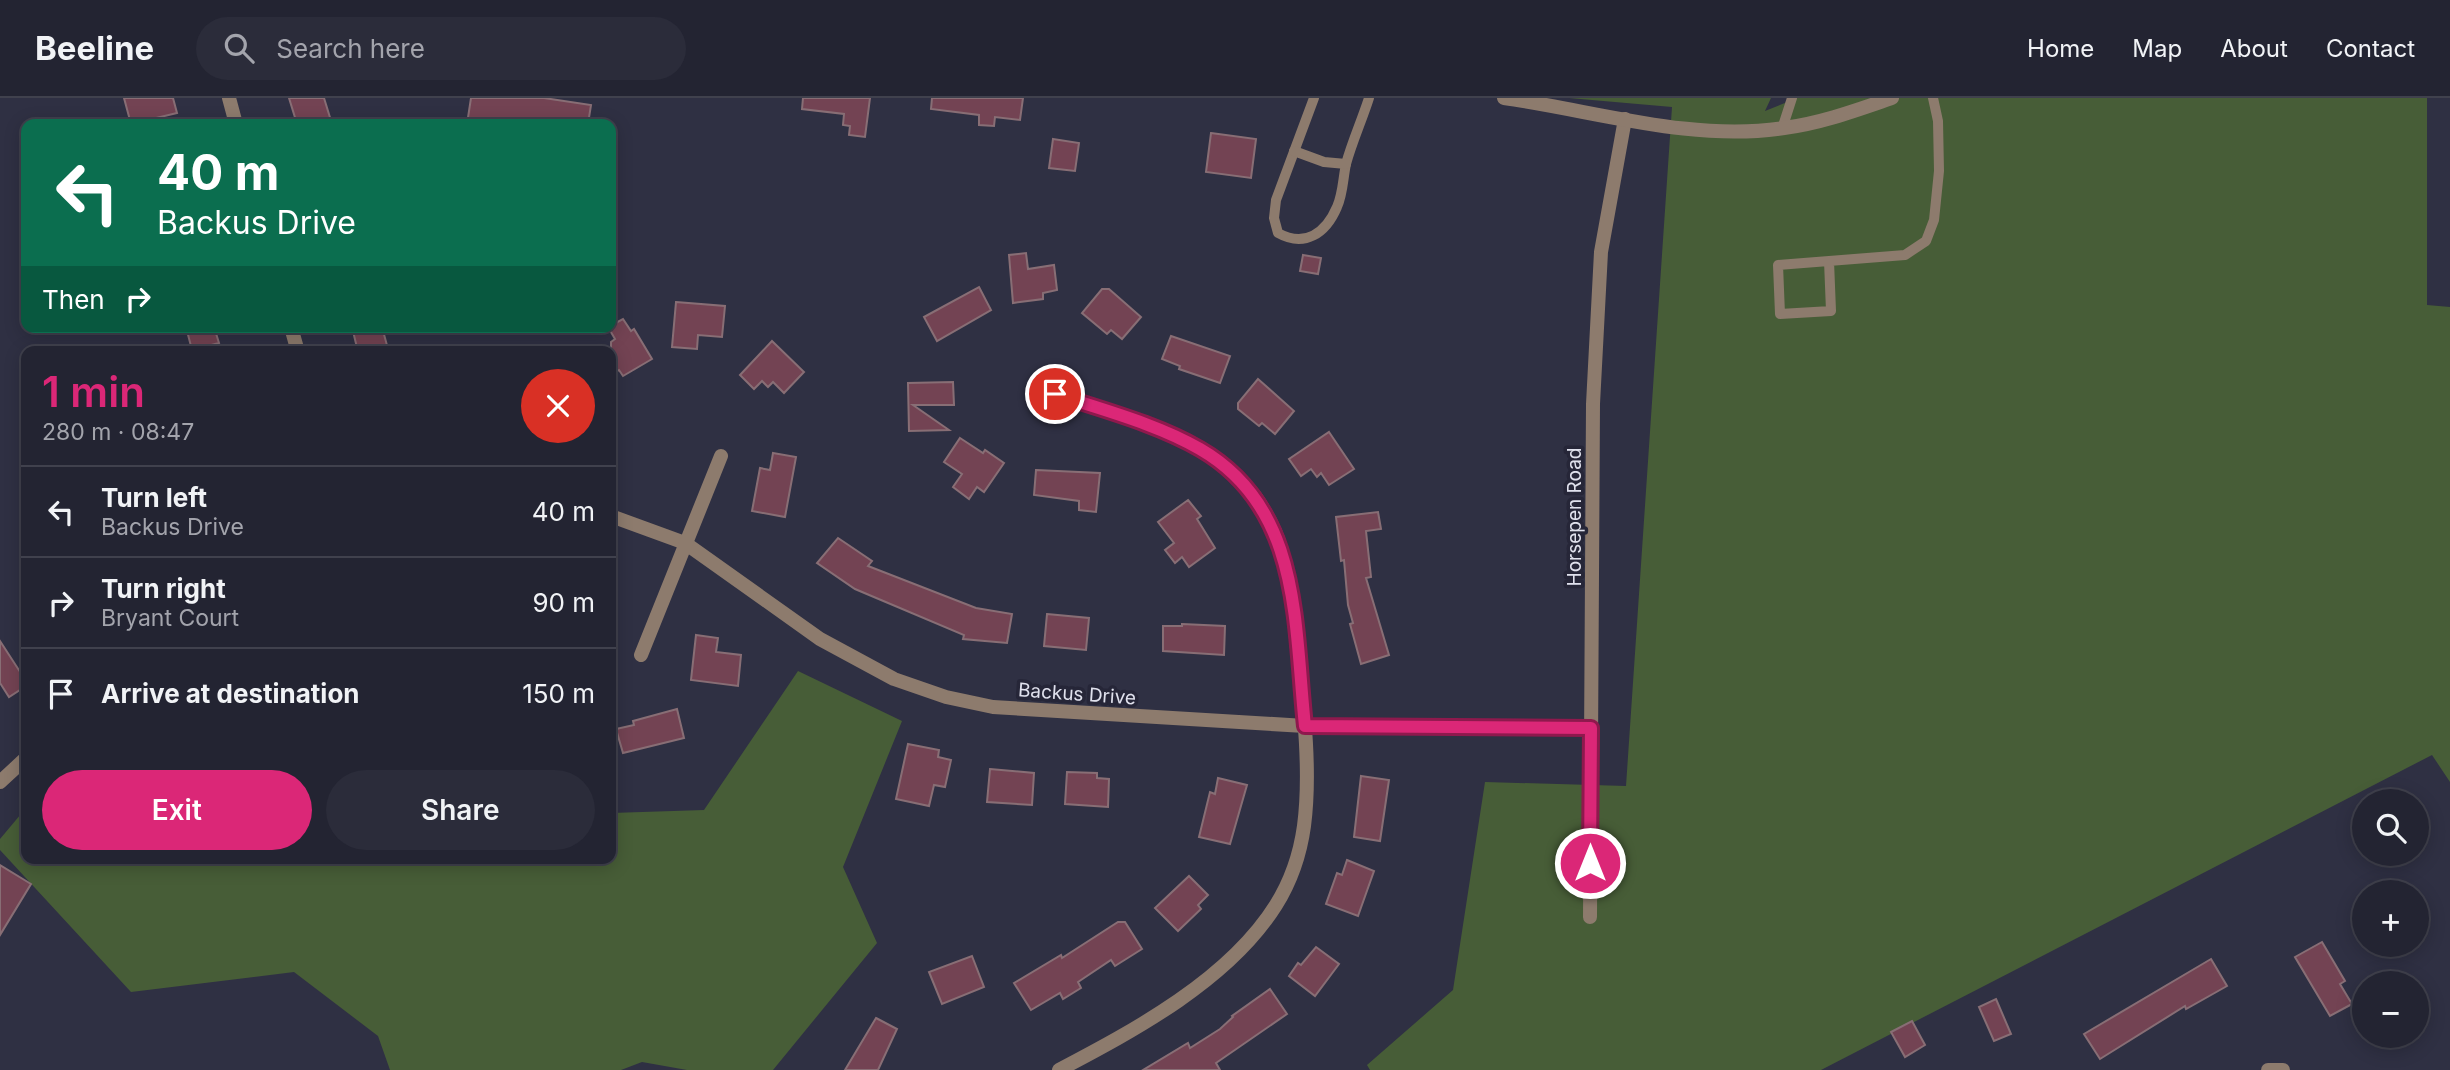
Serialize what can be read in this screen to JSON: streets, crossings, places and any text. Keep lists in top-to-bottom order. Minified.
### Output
{"streets":{"street":["Horsepen Road","Backus Drive"]},"crossings":[["Horsepen Road","Backus Drive"]],"page":{"header":"Beeline","search":"Search here","nav":["Home","Map","About","Contact"],"turn":["40 m","Backus Drive"],"then":"Then","heading":["1 min","280 m · 08:47"],"list":[{"name":"Turn left","note":"Backus Drive","value":"40 m"},{"name":"Turn right","note":"Bryant Court","value":"90 m"},{"name":"Arrive at destination","value":"150 m"}],"buttons":["Exit","Share"],"map_buttons":["+","−"]}}
